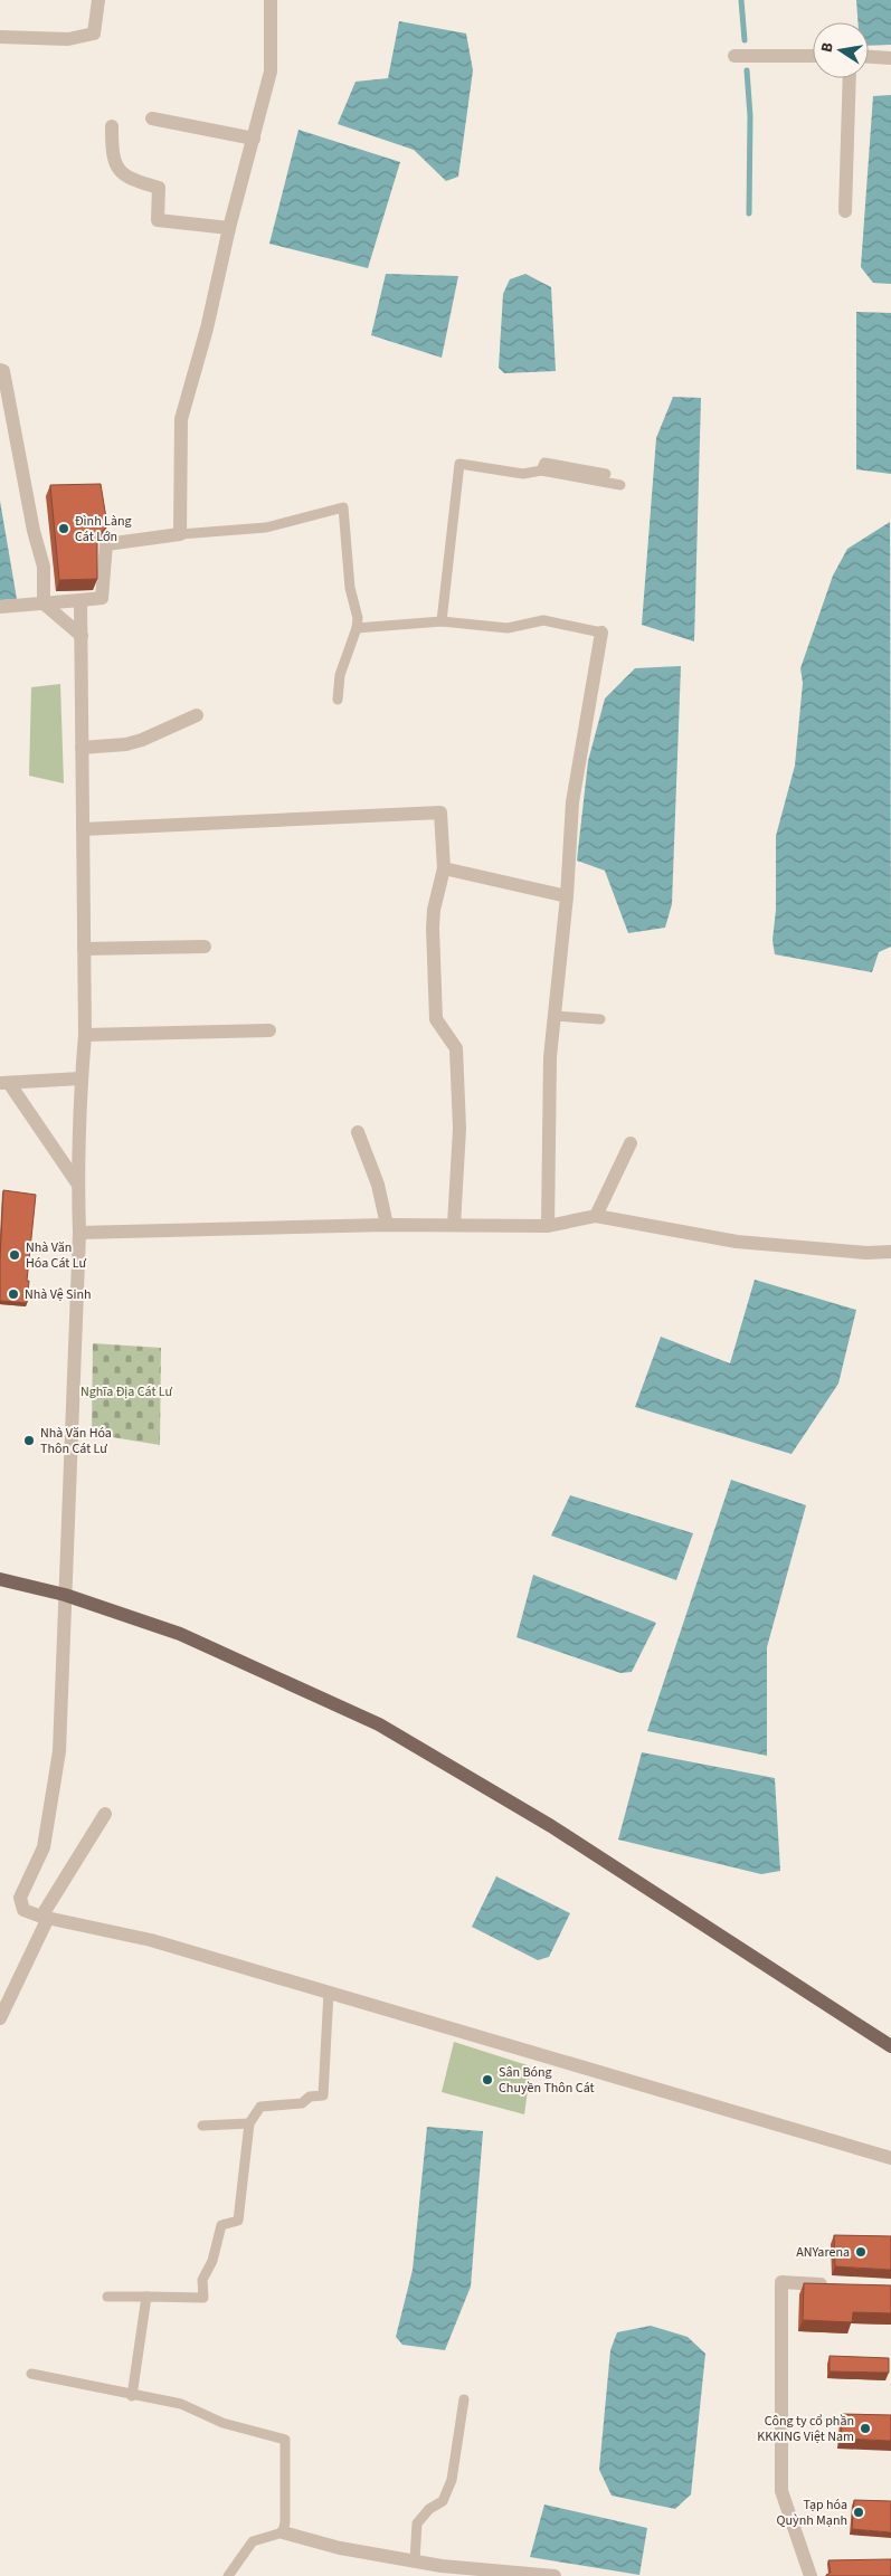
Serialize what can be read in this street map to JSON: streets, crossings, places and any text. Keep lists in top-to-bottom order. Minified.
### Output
{"parks":["Nghĩa Địa Cát Lư"],"places":["Đình Làng Cát Lớn","Nhà Văn Hóa Cát Lư","Nhà Vệ Sinh","Nhà Văn Hóa Thôn Cát Lư","Sân Bóng Chuyền Thôn Cát","ANYarena","Công ty cổ phần KKKING Việt Nam","Tạp hóa Quỳnh Mạnh"],"north":"left"}
